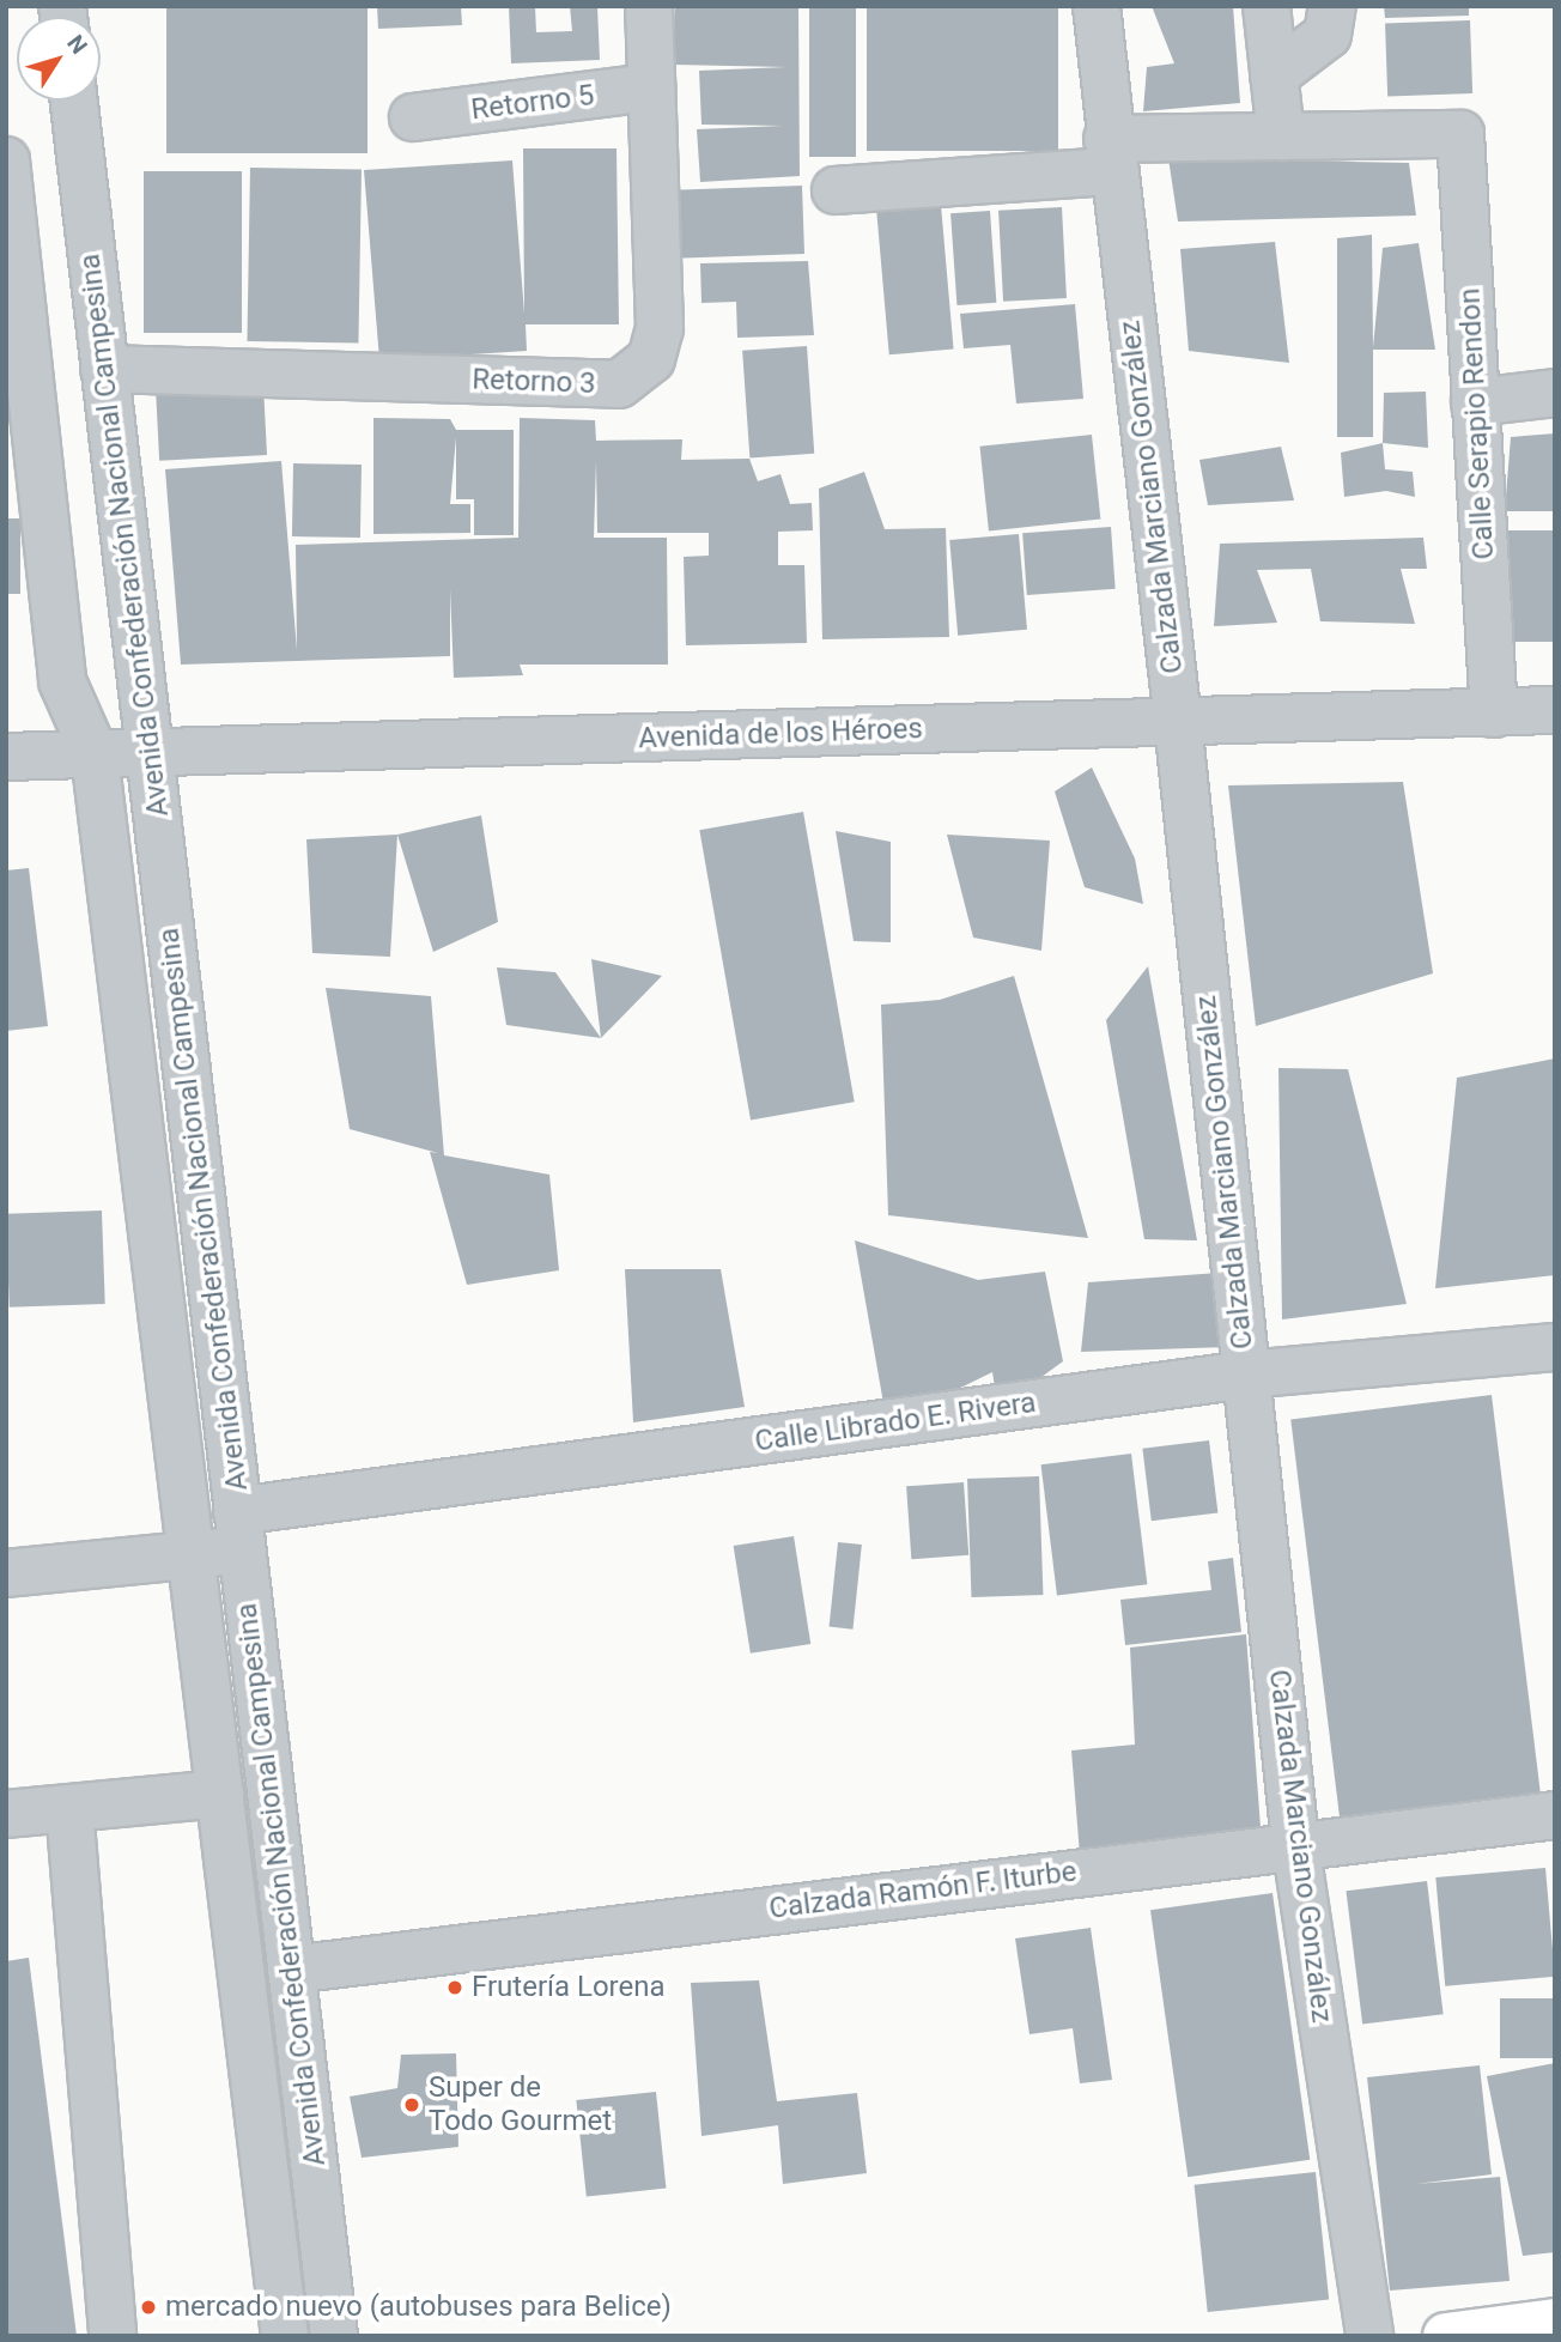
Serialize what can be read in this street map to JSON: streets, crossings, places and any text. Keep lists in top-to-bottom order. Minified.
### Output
{"streets":{"street":["Retorno 5","Retorno 3","Calle Serapio Rendon","Calzada Marciano González","Avenida Confederación Nacional Campesina","Avenida de los Héroes","Calle Librado E. Rivera","Calzada Ramón F. Iturbe"]},"crossings":[["Retorno 5","Retorno 3"],["Retorno 3","Avenida Confederación Nacional Campesina"],["Calle Serapio Rendon","Avenida de los Héroes"],["Calzada Marciano González","Avenida de los Héroes"],["Calzada Marciano González","Calle Librado E. Rivera"],["Calzada Marciano González","Calzada Ramón F. Iturbe"],["Avenida Confederación Nacional Campesina","Avenida de los Héroes"],["Avenida Confederación Nacional Campesina","Calle Librado E. Rivera"],["Avenida Confederación Nacional Campesina","Calzada Ramón F. Iturbe"]],"places":["Frutería Lorena","Super de Todo Gourmet","mercado nuevo (autobuses para Belice)"],"north":"top right"}
